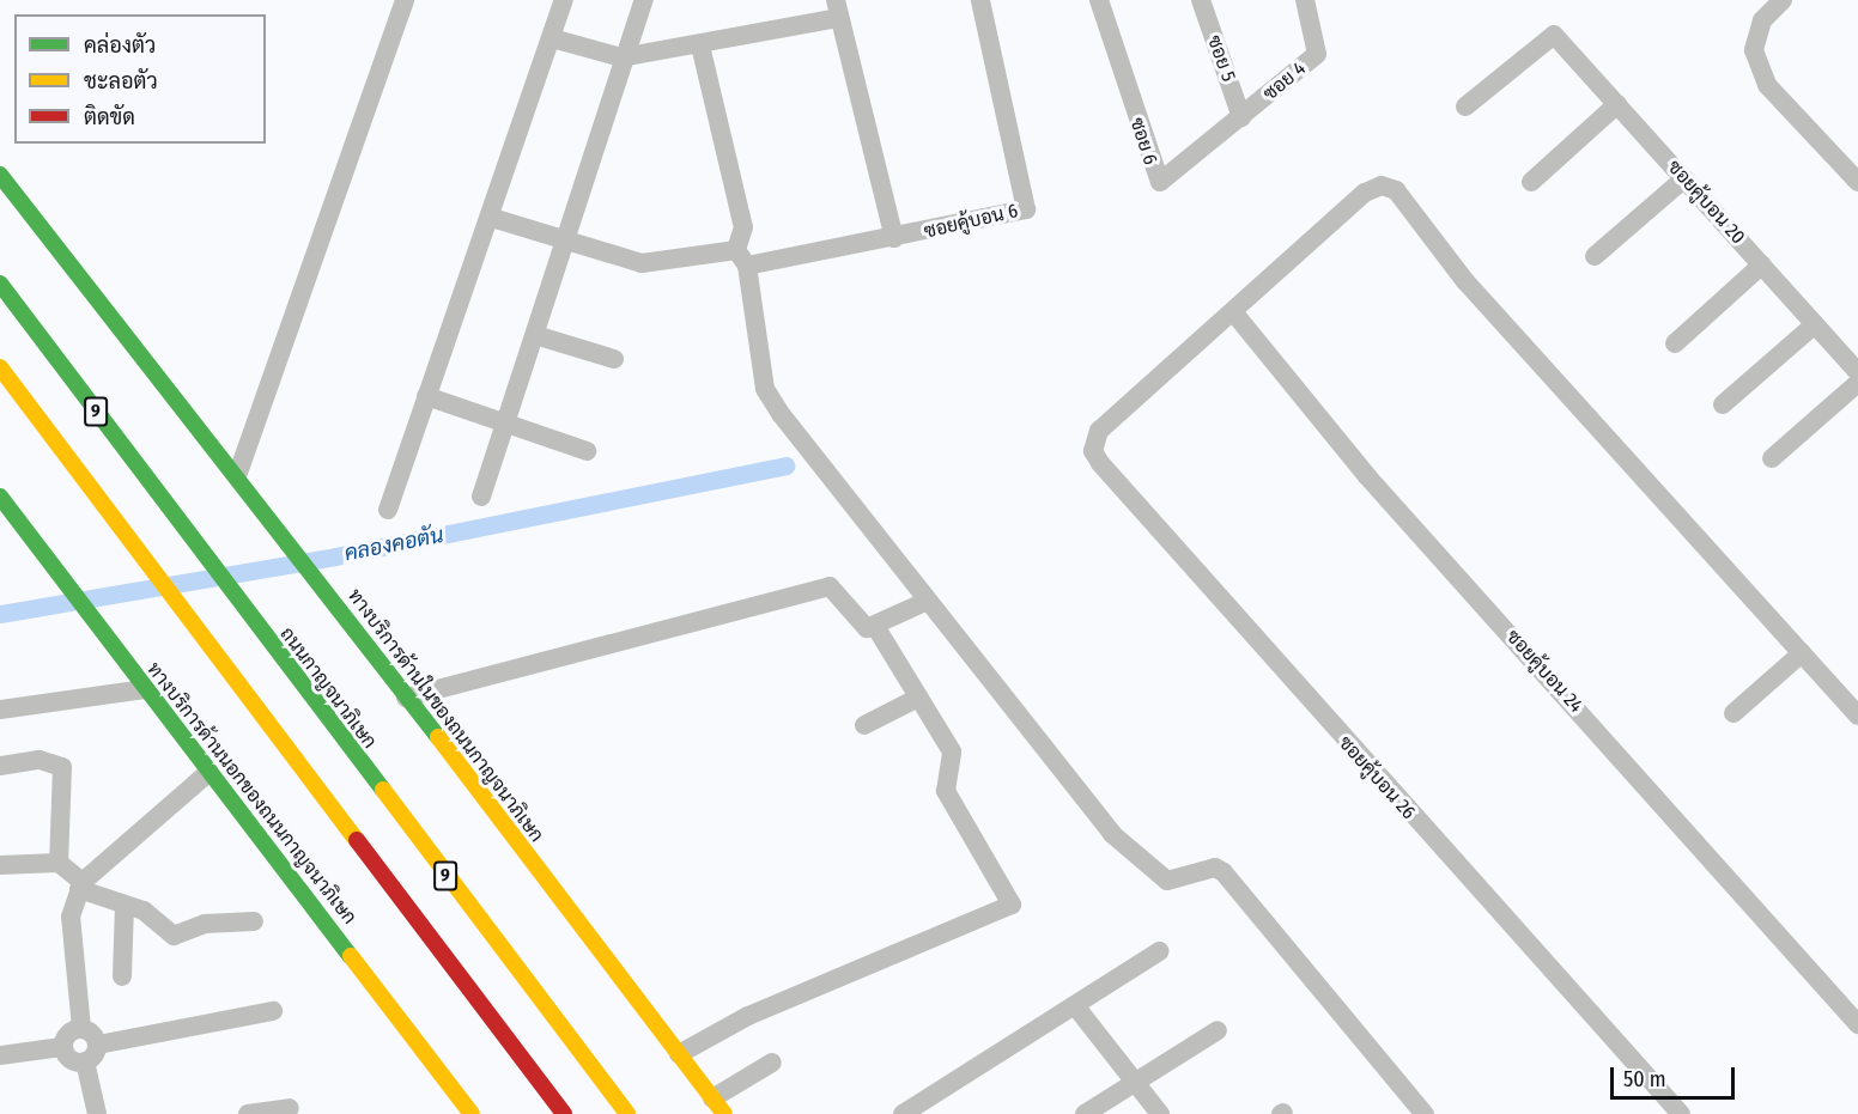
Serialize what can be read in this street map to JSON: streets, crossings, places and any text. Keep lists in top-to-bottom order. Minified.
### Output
{"streets":{"main road":["9","ถนนกาญจนาภิเษก","ทางบริการด้านในของถนนกาญจนาภิเษก","ทางบริการด้านนอกของถนนกาญจนาภิเษก"],"street":["ซอย 5","ซอย 4","ซอย 6","ซอยคู้บอน 20","ซอยคู้บอน 6","ซอยคู้บอน 24","ซอยคู้บอน 26"]},"crossings":[["ซอย 5","ซอย 4"],["ซอย 5","ซอย 6"],["ซอย 4","ซอย 6"],["ซอยคู้บอน 24","ซอยคู้บอน 26"]],"water":["คลองคอตัน"],"legend":["คล่องตัว","ชะลอตัว","ติดขัด"],"scale_bar":"50 m"}
